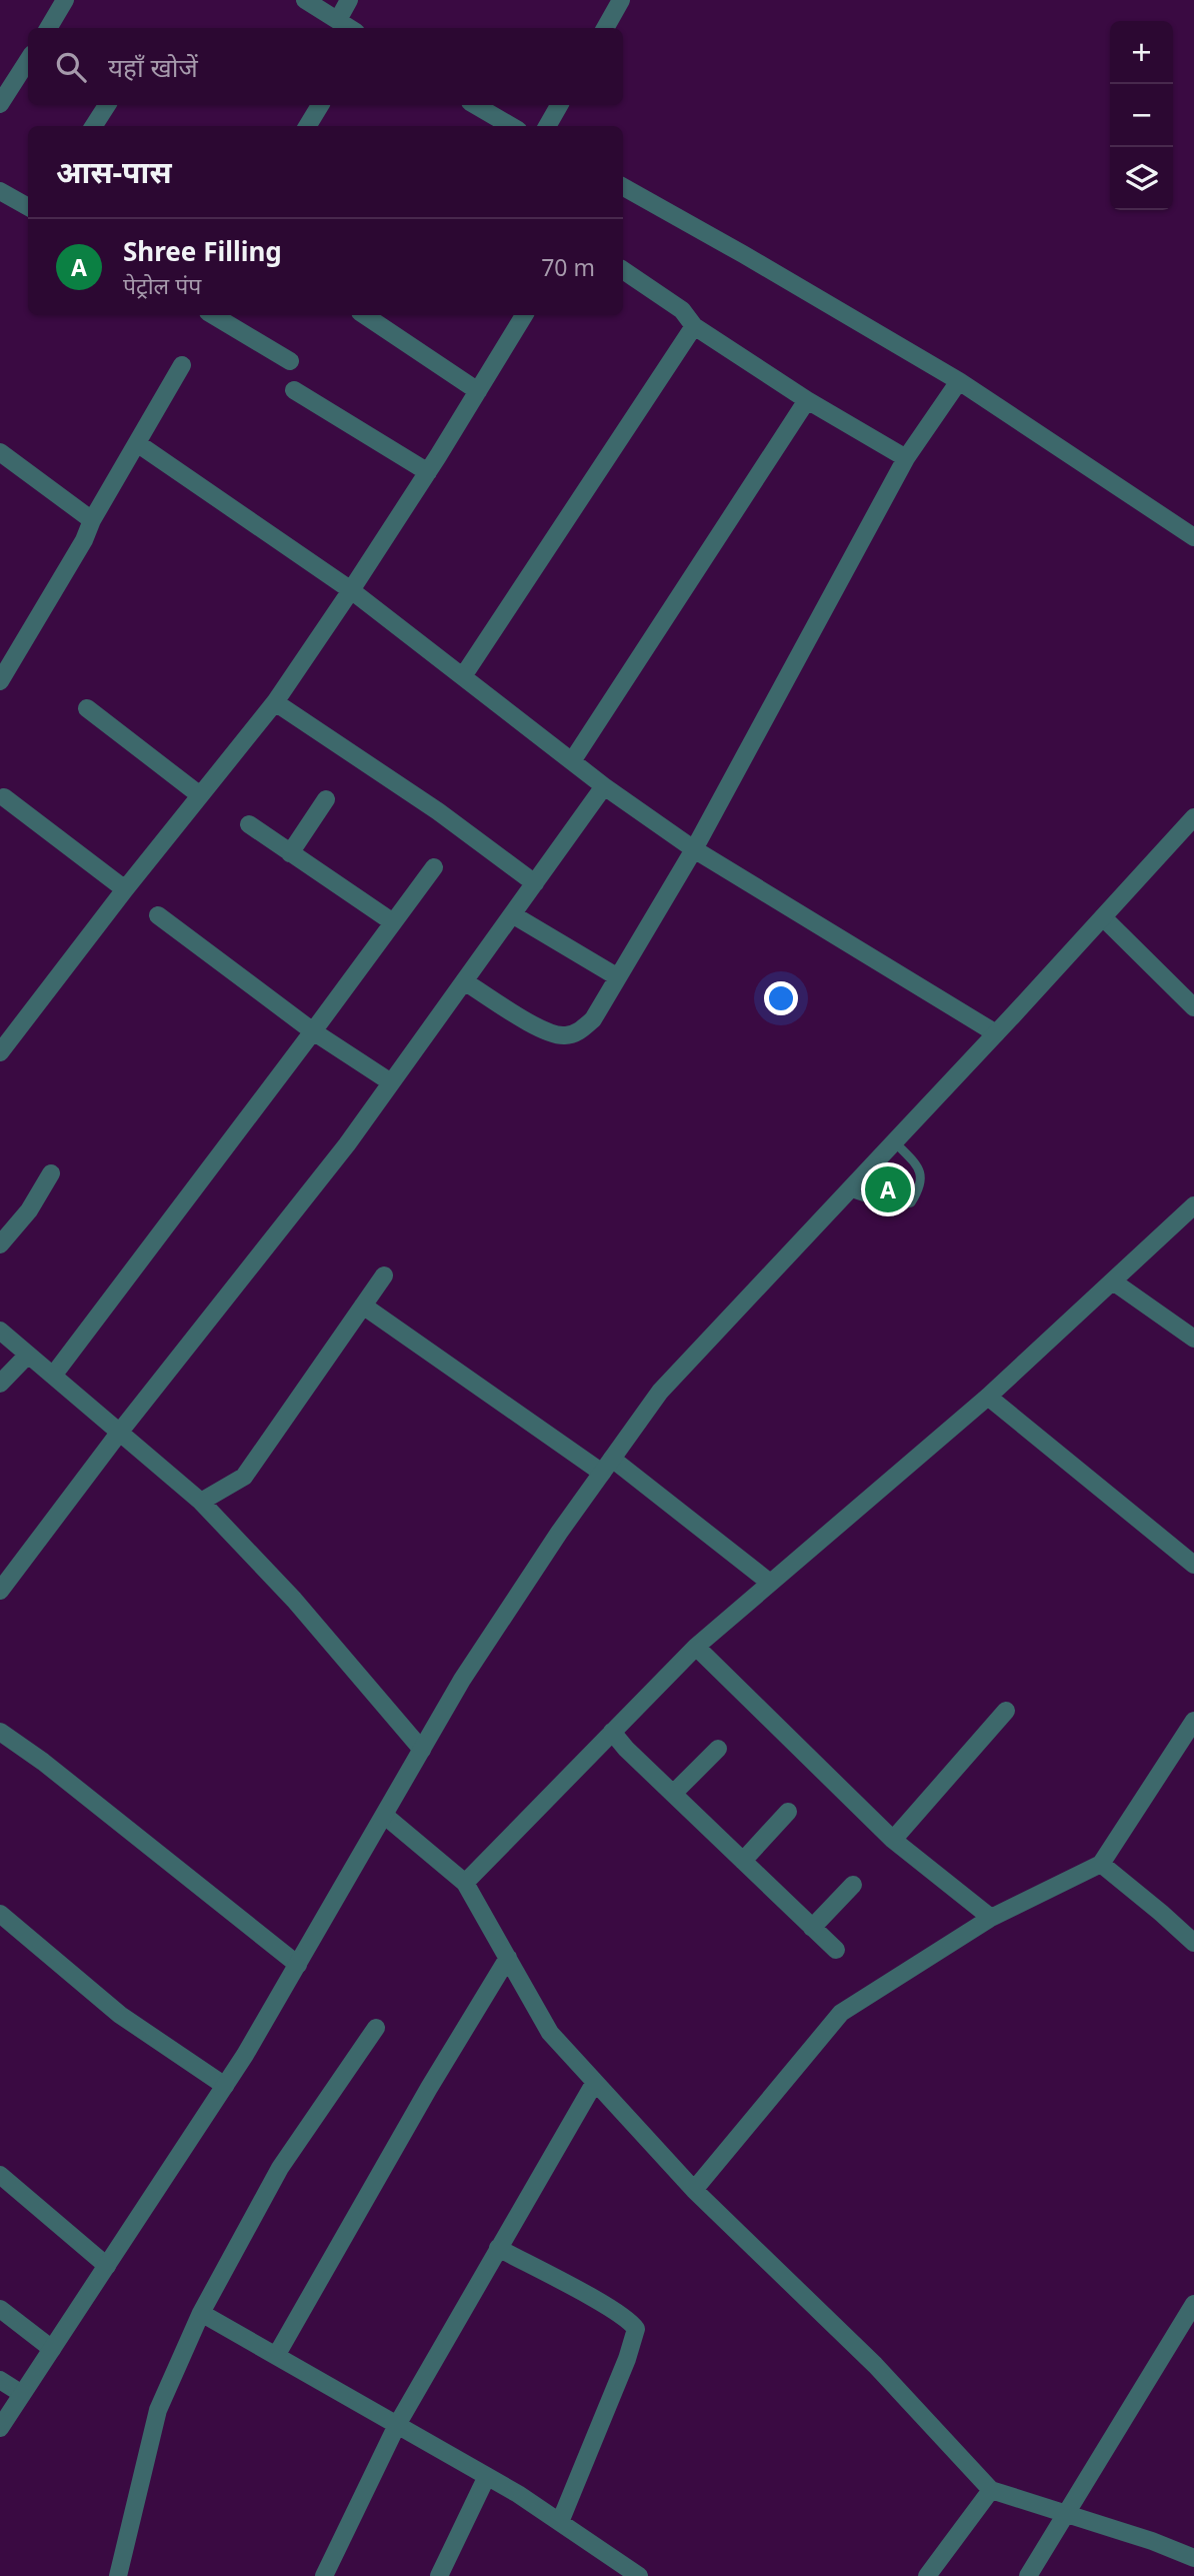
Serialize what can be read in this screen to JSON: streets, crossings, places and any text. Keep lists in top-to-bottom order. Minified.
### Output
{"page":{"map_buttons":["+","−"],"search":"यहाँ खोजें","heading":"आस-पास","list":[{"mark":"A","name":"Shree Filling","note":"पेट्रोल पंप","value":"70 m"}],"pins":"A"}}
